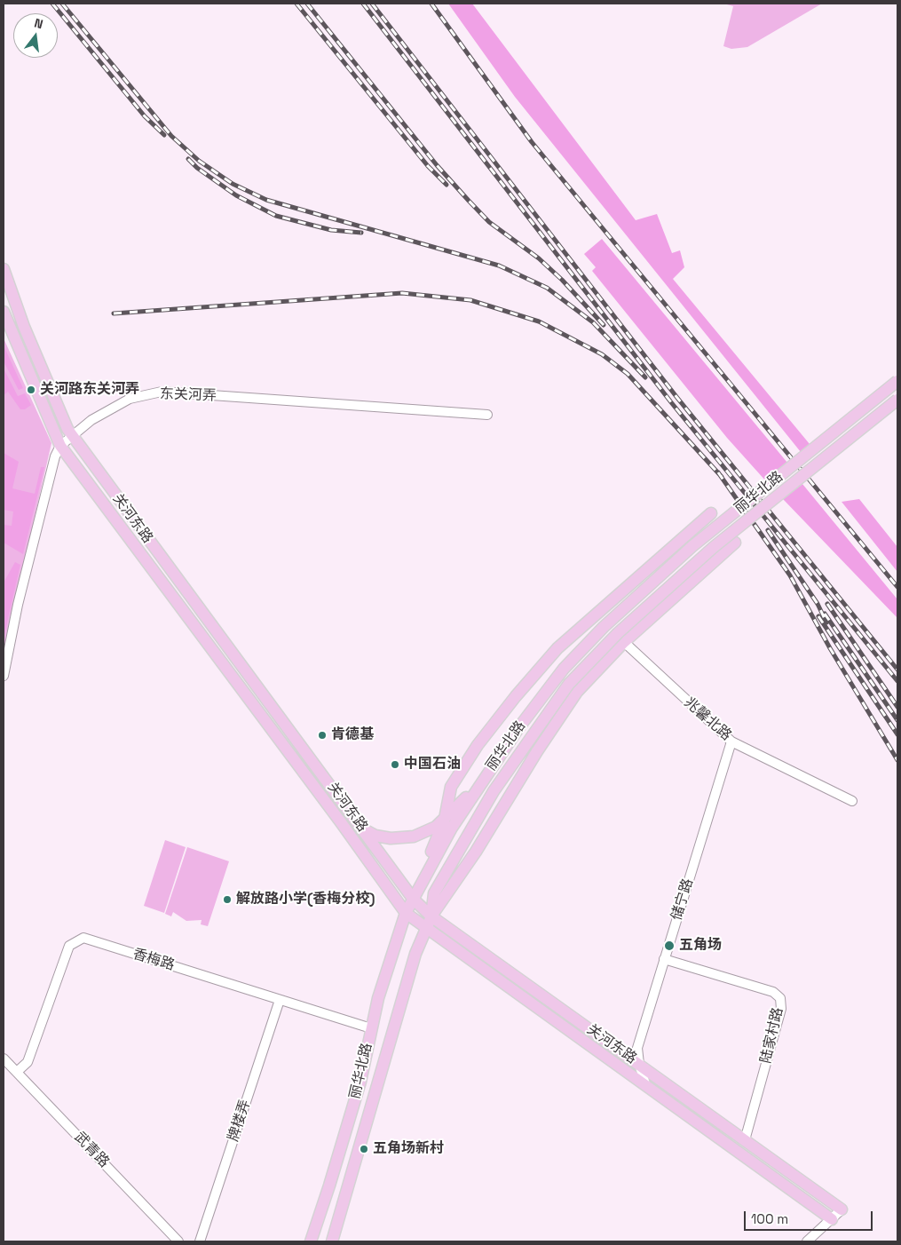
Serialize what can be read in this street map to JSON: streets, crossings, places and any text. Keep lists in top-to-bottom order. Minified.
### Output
{"streets":{"main road":["丽华北路","关河东路"],"street":["东关河弄","兆馨北路","储宁路","香梅路","陆家村路","牌楼弄","武青路"]},"crossings":[["东关河弄","关河东路"],["丽华北路","关河东路"],["丽华北路","香梅路"],["关河东路","储宁路"],["关河东路","陆家村路"],["兆馨北路","储宁路"],["储宁路","陆家村路"],["香梅路","牌楼弄"],["香梅路","武青路"]],"places":["关河路东关河弄","肯德基","中国石油","解放路小学(香梅分校)","五角场","五角场新村"],"scale_bar":"100 m","north":"top"}
